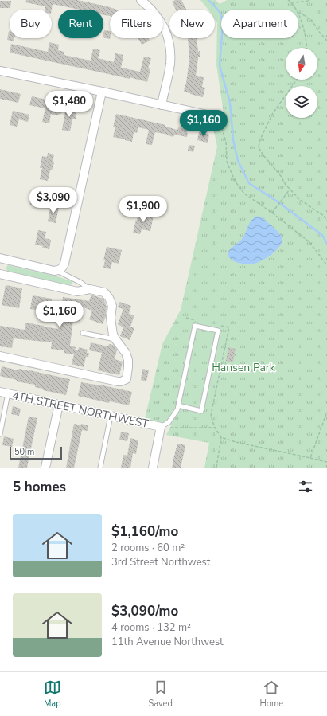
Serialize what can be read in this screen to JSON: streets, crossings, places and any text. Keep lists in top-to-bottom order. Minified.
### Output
{"streets":{"street":["4TH STREET NORTHWEST"]},"parks":["Hansen Park"],"scale_bar":"50 m","north":"bottom","page":{"chip":["Buy","Rent","Filters","New","Apartment"],"price":["$1,480","$1,160","$3,090","$1,900","$1,160"],"scale":"50 m","heading":"5 homes","list":[{"name":"$1,160/mo","note":"2 rooms · 60 m² · 3rd Street Northwest"},{"name":"$3,090/mo","note":"4 rooms · 132 m² · 11th Avenue Northwest"}],"tabs":["Map","Saved","Home"]}}
